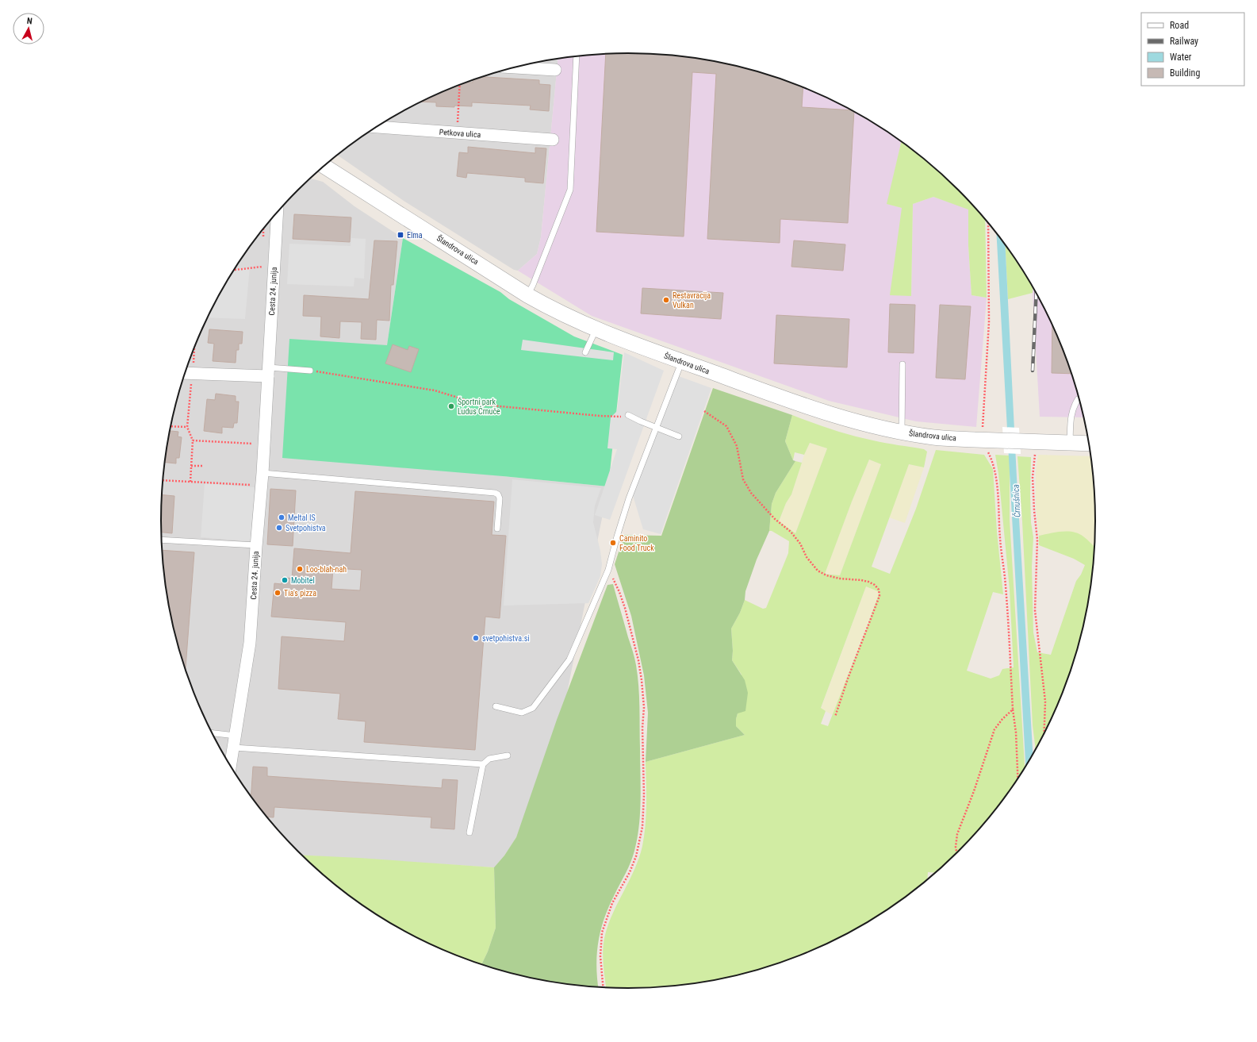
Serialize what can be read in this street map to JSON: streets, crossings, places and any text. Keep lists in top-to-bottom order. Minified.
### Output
{"streets":{"street":["Petkova ulica","Šlandrova ulica","Cesta 24. junija"]},"water":["Črnušnica"],"places":{"transit":["Elma"],"other":["Restavracija Vulkan","Športni park Ludus Črnuče","Meltal IS","Svetpohistva","Caminito Food Truck","Loo-blah-nah","Mobitel","Tia's pizza","svetpohistva.si"]},"legend":["Road","Railway","Water","Building"],"north":"top"}
